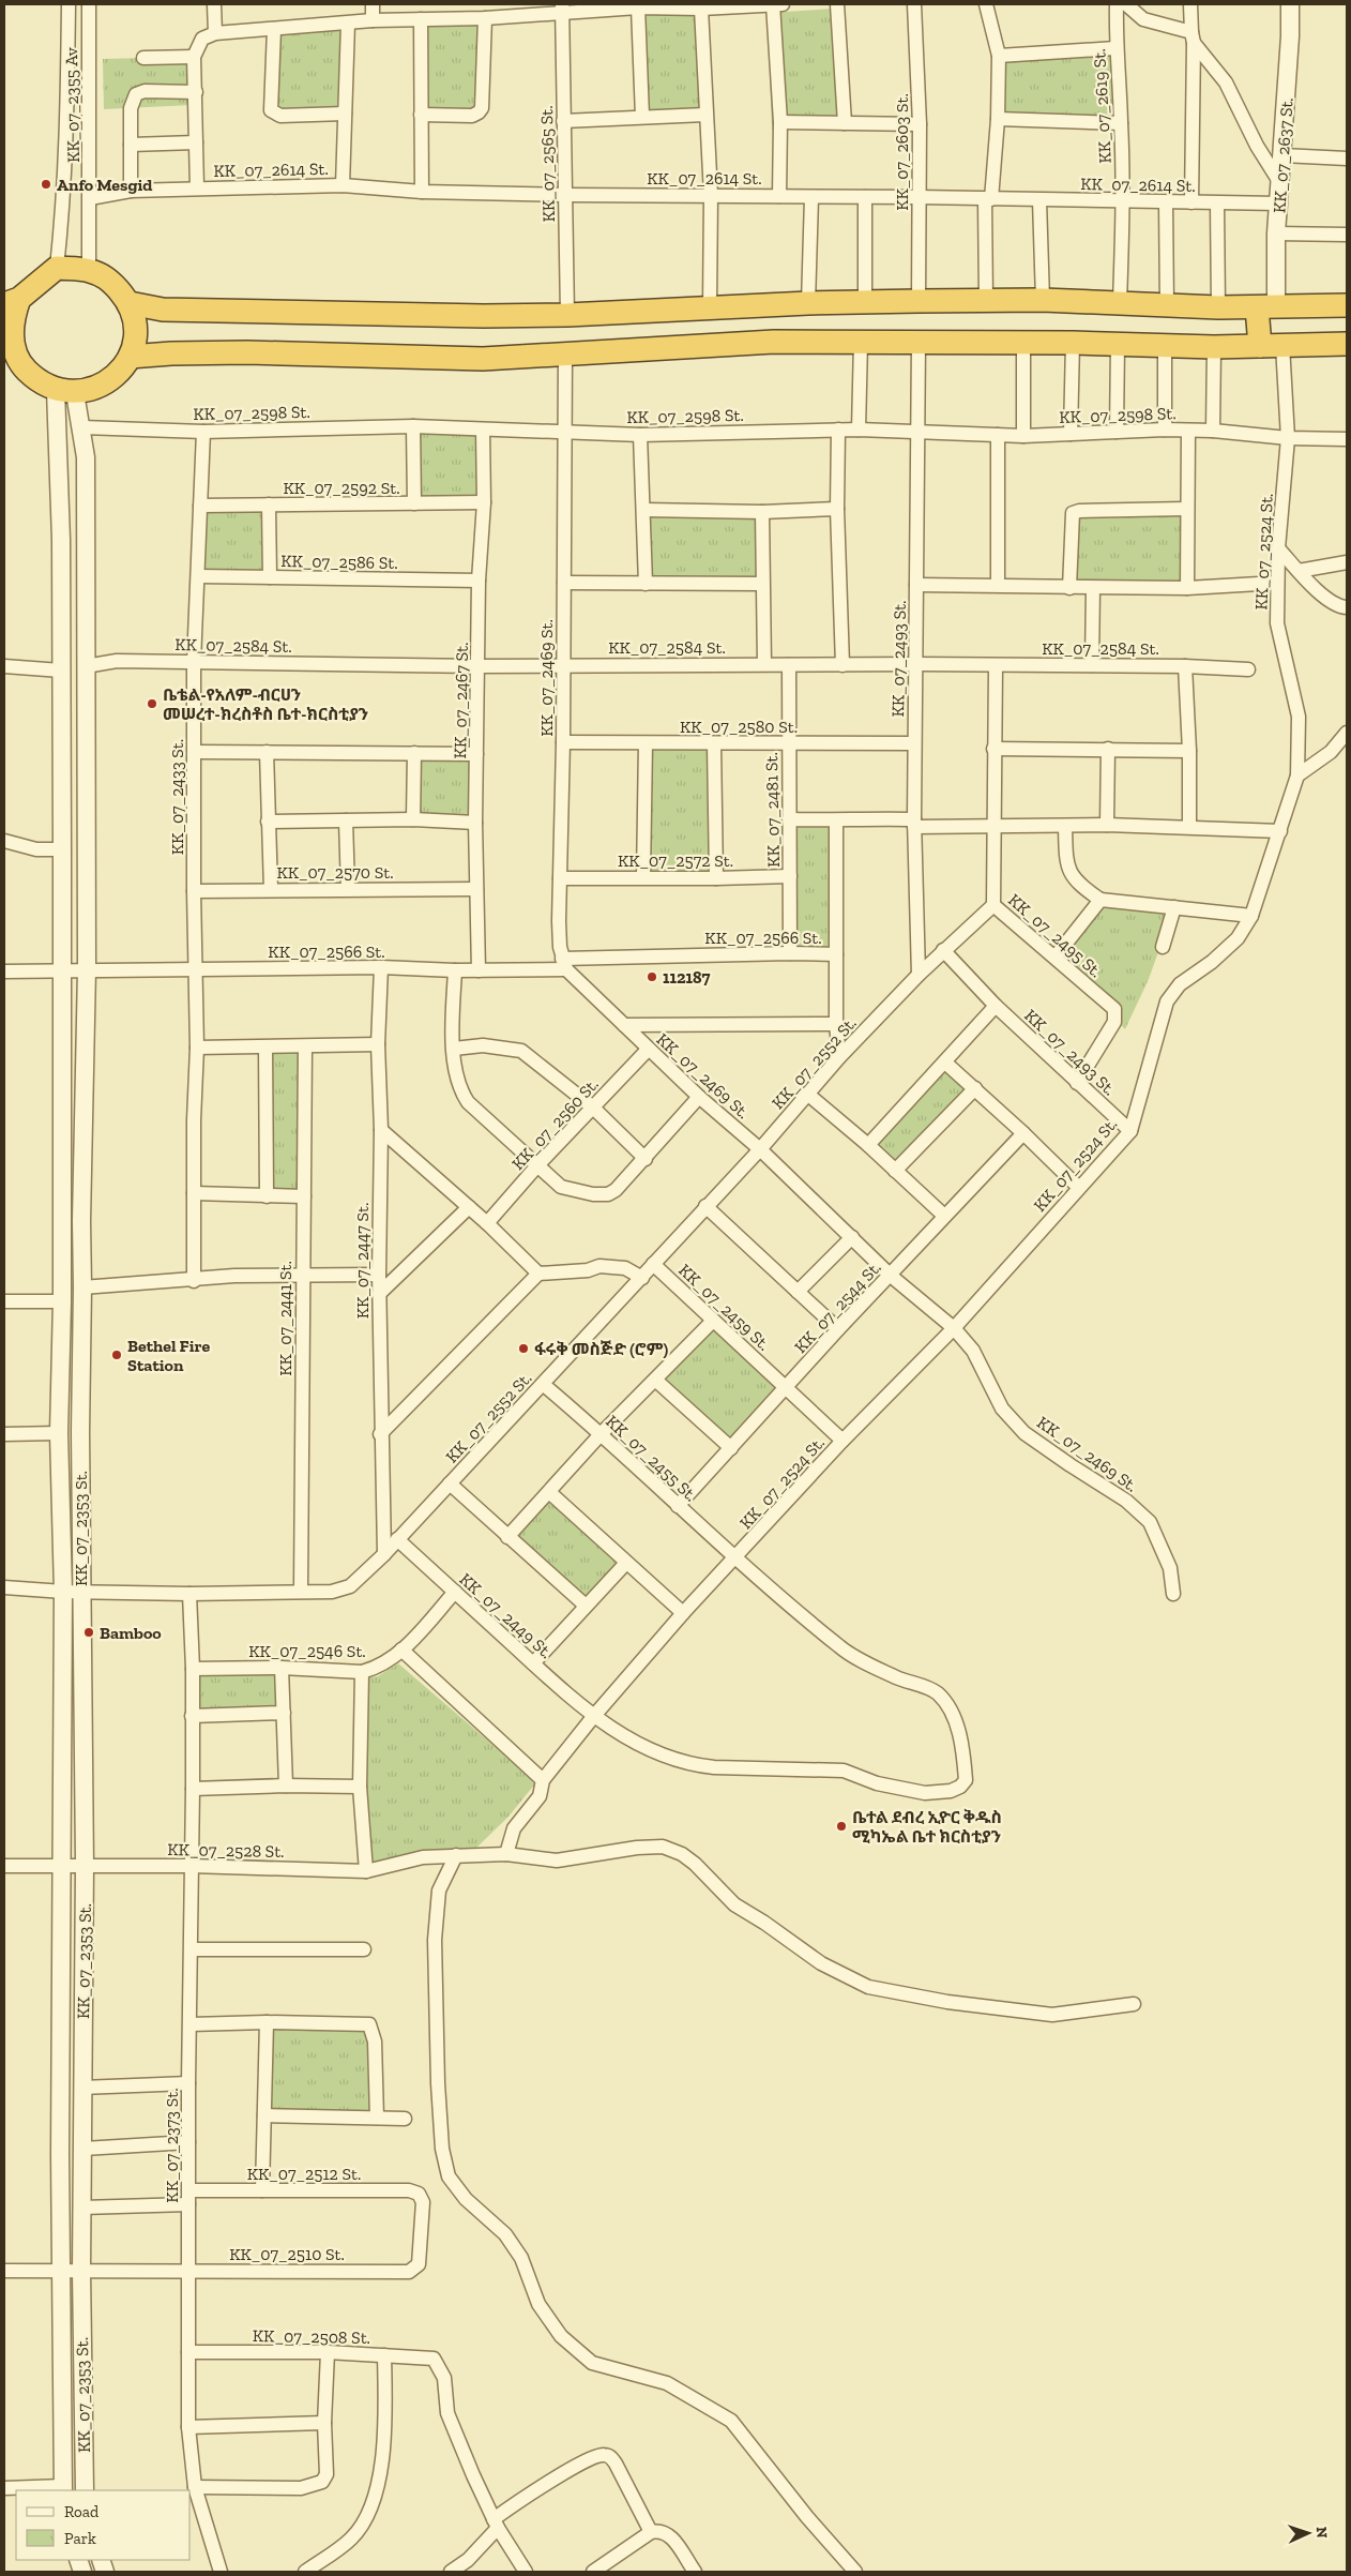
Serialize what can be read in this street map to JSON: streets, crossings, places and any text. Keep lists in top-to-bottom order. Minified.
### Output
{"streets":{"street":["KK_07_2355 Av","KK_07_2619 St.","KK_07_2603 St.","KK_07_2637 St.","KK_07_2565 St.","KK_07_2614 St.","KK_07_2598 St.","KK_07_2592 St.","KK_07_2524 St.","KK_07_2586 St.","KK_07_2584 St.","KK_07_2493 St.","KK_07_2469 St.","KK_07_2467 St.","KK_07_2580 St.","KK_07_2433 St.","KK_07_2481 St.","KK_07_2572 St.","KK_07_2570 St.","KK_07_2495 St.","KK_07_2566 St.","KK_07_2552 St.","KK_07_2560 St.","KK_07_2447 St.","KK_07_2459 St.","KK_07_2544 St.","KK_07_2441 St.","KK_07_2455 St.","KK_07_2353 St.","KK_07_2449 St.","KK_07_2546 St.","KK_07_2528 St.","KK_07_2373 St.","KK_07_2512 St.","KK_07_2510 St.","KK_07_2508 St."]},"crossings":[["KK_07_2355 Av","KK_07_2614 St."],["KK_07_2355 Av","KK_07_2353 St."],["KK_07_2619 St.","KK_07_2614 St."],["KK_07_2603 St.","KK_07_2614 St."],["KK_07_2637 St.","KK_07_2614 St."],["KK_07_2565 St.","KK_07_2614 St."],["KK_07_2598 St.","KK_07_2524 St."],["KK_07_2598 St.","KK_07_2493 St."],["KK_07_2598 St.","KK_07_2469 St."],["KK_07_2598 St.","KK_07_2467 St."],["KK_07_2598 St.","KK_07_2433 St."],["KK_07_2598 St.","KK_07_2353 St."],["KK_07_2592 St.","KK_07_2467 St."],["KK_07_2592 St.","KK_07_2433 St."],["KK_07_2524 St.","KK_07_2493 St."],["KK_07_2524 St.","KK_07_2469 St."],["KK_07_2524 St.","KK_07_2459 St."],["KK_07_2524 St.","KK_07_2455 St."],["KK_07_2524 St.","KK_07_2449 St."],["KK_07_2524 St.","KK_07_2528 St."],["KK_07_2586 St.","KK_07_2467 St."],["KK_07_2586 St.","KK_07_2433 St."],["KK_07_2584 St.","KK_07_2493 St."],["KK_07_2584 St.","KK_07_2469 St."],["KK_07_2584 St.","KK_07_2467 St."],["KK_07_2584 St.","KK_07_2433 St."],["KK_07_2584 St.","KK_07_2481 St."],["KK_07_2584 St.","KK_07_2495 St."],["KK_07_2584 St.","KK_07_2353 St."],["KK_07_2493 St.","KK_07_2580 St."],["KK_07_2493 St.","KK_07_2495 St."],["KK_07_2493 St.","KK_07_2552 St."],["KK_07_2469 St.","KK_07_2580 St."],["KK_07_2469 St.","KK_07_2572 St."],["KK_07_2469 St.","KK_07_2566 St."],["KK_07_2469 St.","KK_07_2552 St."],["KK_07_2469 St.","KK_07_2560 St."],["KK_07_2469 St.","KK_07_2544 St."],["KK_07_2467 St.","KK_07_2570 St."],["KK_07_2467 St.","KK_07_2566 St."],["KK_07_2580 St.","KK_07_2481 St."],["KK_07_2433 St.","KK_07_2570 St."],["KK_07_2433 St.","KK_07_2566 St."],["KK_07_2481 St.","KK_07_2572 St."],["KK_07_2481 St.","KK_07_2566 St."],["KK_07_2495 St.","KK_07_2552 St."],["KK_07_2566 St.","KK_07_2447 St."],["KK_07_2566 St.","KK_07_2353 St."],["KK_07_2552 St.","KK_07_2447 St."],["KK_07_2552 St.","KK_07_2459 St."],["KK_07_2552 St.","KK_07_2441 St."],["KK_07_2552 St.","KK_07_2455 St."],["KK_07_2552 St.","KK_07_2353 St."],["KK_07_2552 St.","KK_07_2449 St."],["KK_07_2552 St.","KK_07_2373 St."],["KK_07_2459 St.","KK_07_2544 St."],["KK_07_2544 St.","KK_07_2455 St."],["KK_07_2455 St.","KK_07_2449 St."],["KK_07_2353 St.","KK_07_2528 St."],["KK_07_2353 St.","KK_07_2512 St."],["KK_07_2353 St.","KK_07_2510 St."],["KK_07_2449 St.","KK_07_2546 St."],["KK_07_2546 St.","KK_07_2373 St."],["KK_07_2528 St.","KK_07_2373 St."],["KK_07_2373 St.","KK_07_2512 St."],["KK_07_2373 St.","KK_07_2510 St."],["KK_07_2373 St.","KK_07_2508 St."],["KK_07_2512 St.","KK_07_2510 St."]],"places":["Anfo Mesgid","ቤቴል-የአለም-ብርሀን መሠረተ-ክረስቶስ ቤተ-ክርስቲያን","112187","ፋሩቅ መስጅድ (ሮም)","Bethel Fire Station","Bamboo","ቤተል ደብረ ኢዮር ቅዱስ ሚካኤል ቤተ ክርስቲያን"],"legend":["Road","Park"],"north":"right"}
